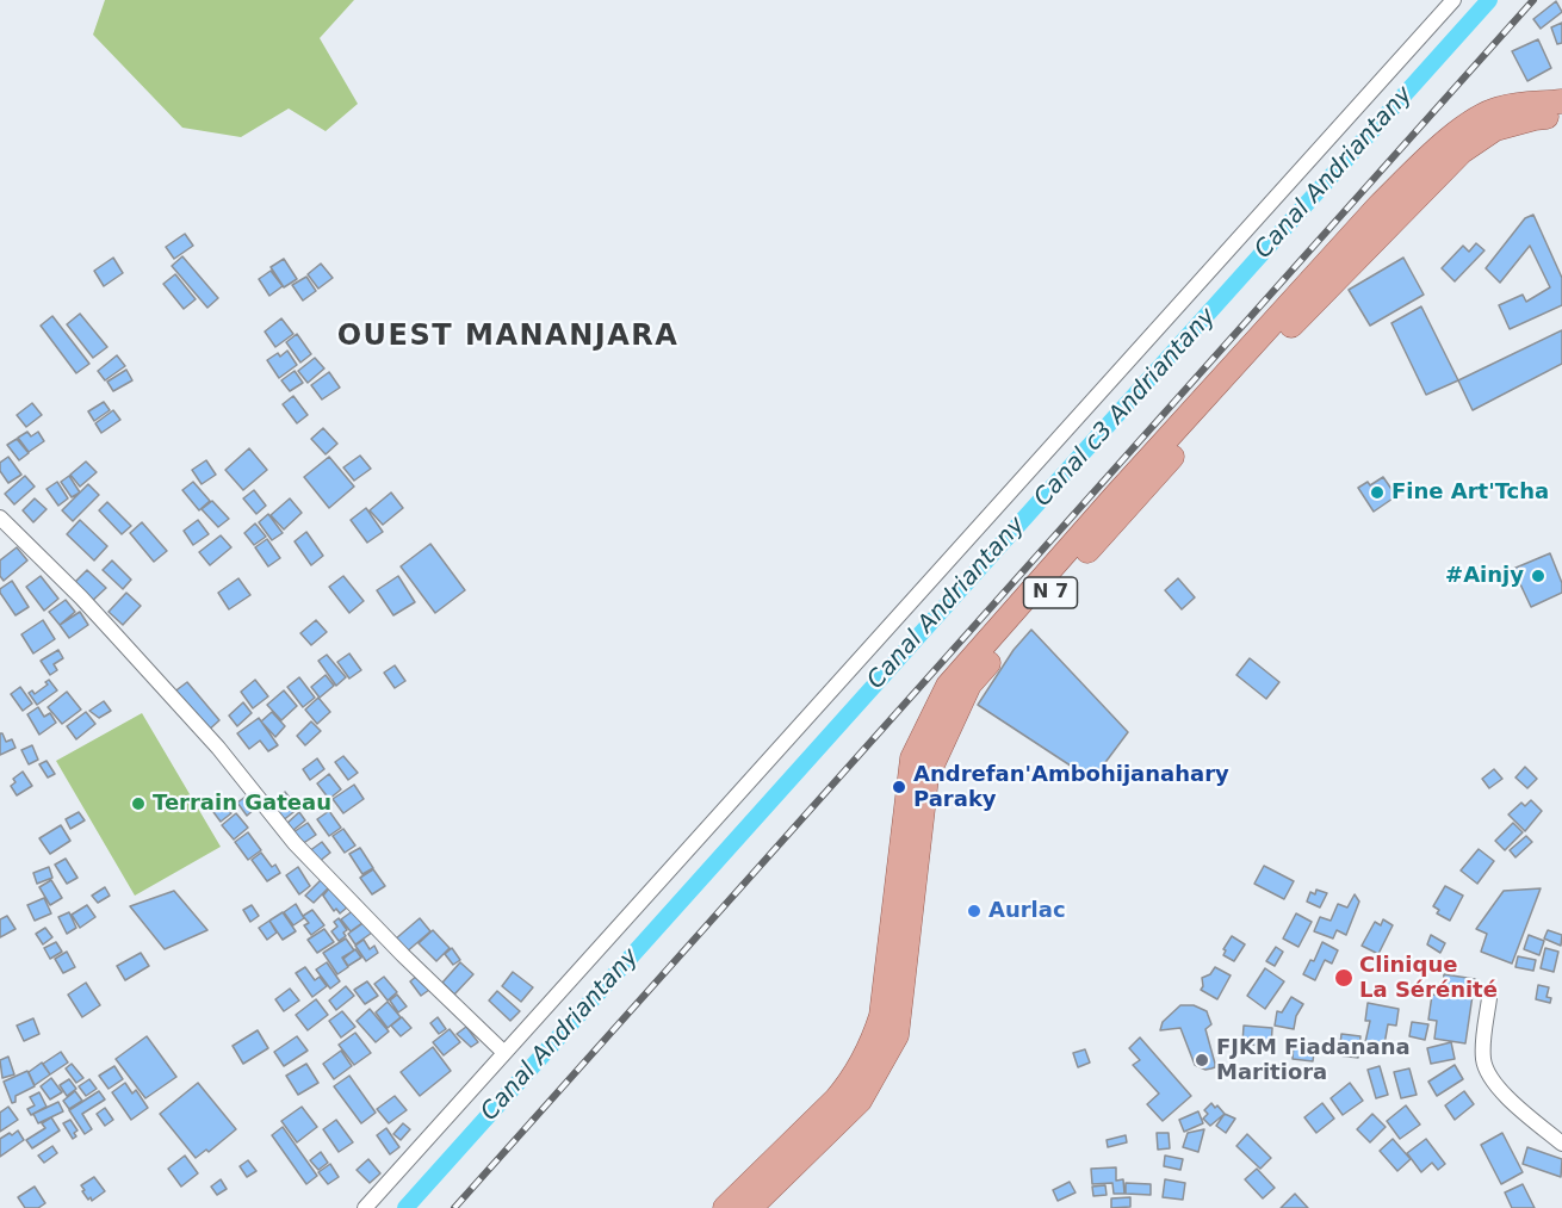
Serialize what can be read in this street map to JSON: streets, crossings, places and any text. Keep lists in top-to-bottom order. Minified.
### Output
{"streets":{"main road":["N 7"]},"districts":["OUEST MANANJARA"],"water":["Canal Andriantany","Canal c3 Andriantany"],"places":["Fine Art'Tcha","#Ainjy","Andrefan'Ambohijanahary Paraky","Terrain Gateau","Aurlac","Clinique La Sérénité","FJKM Fiadanana Maritiora"]}
